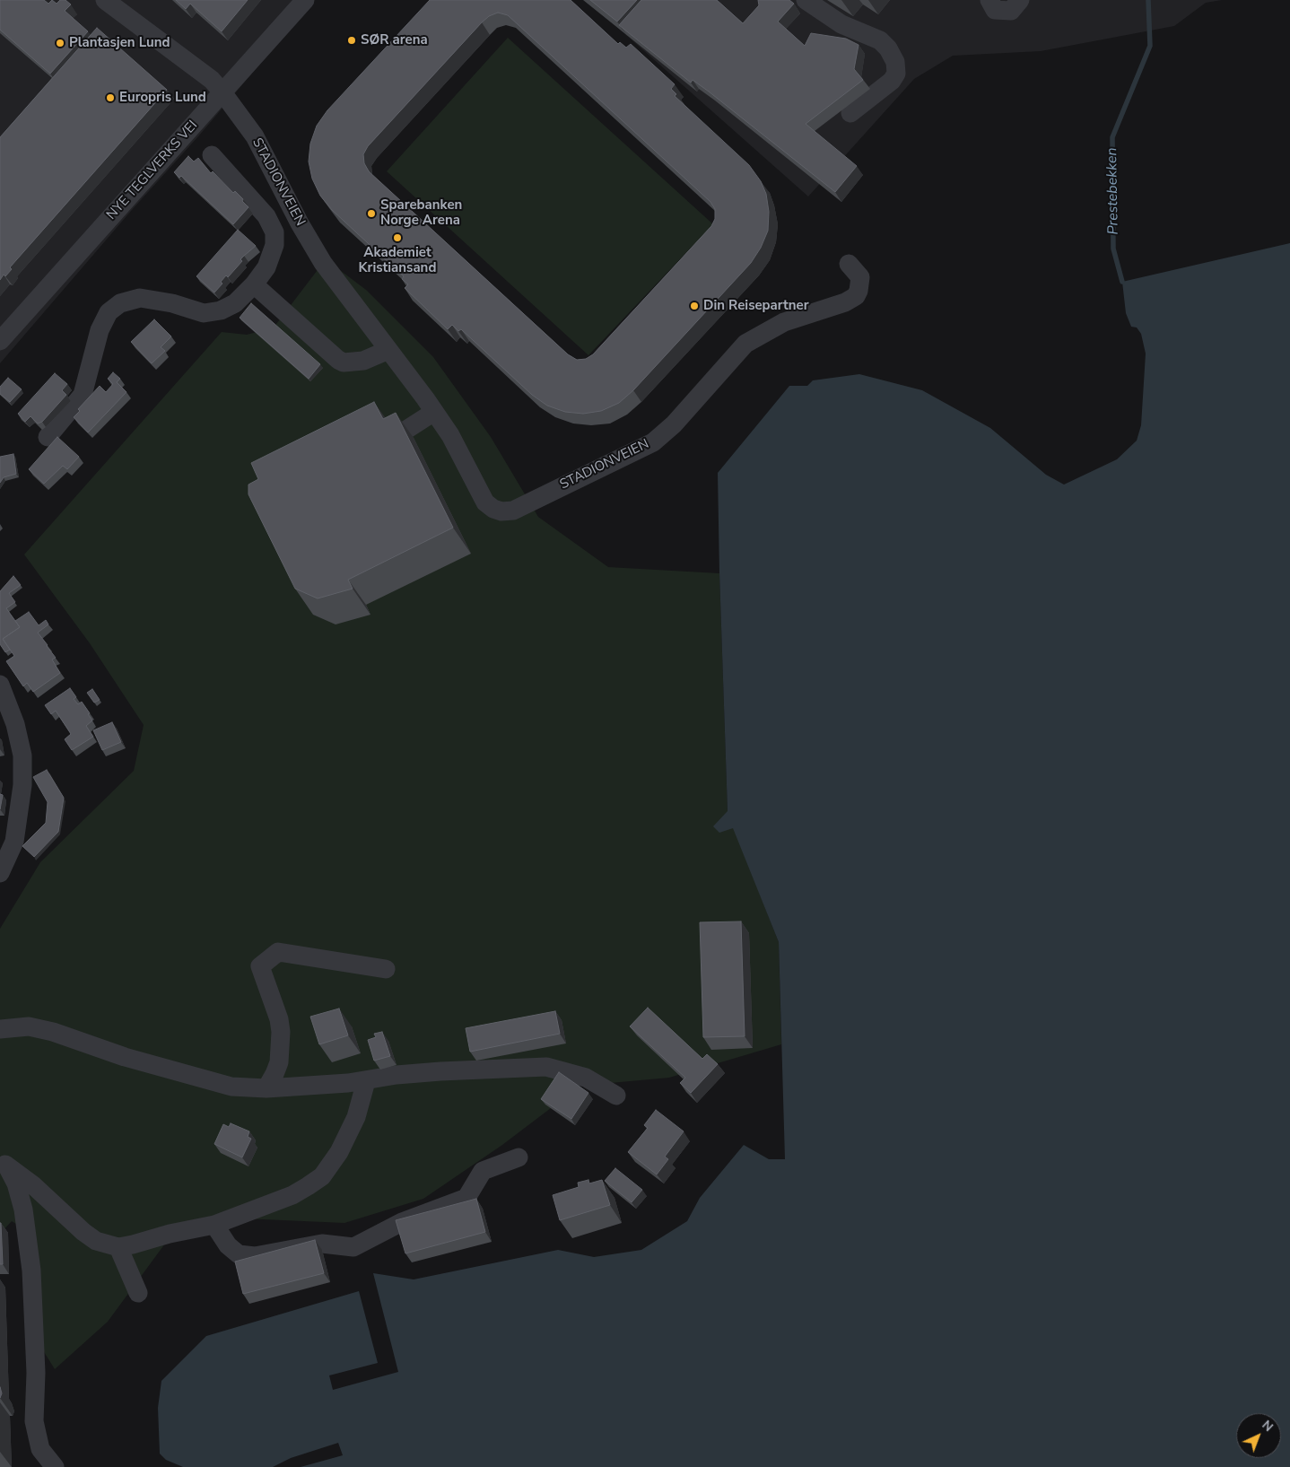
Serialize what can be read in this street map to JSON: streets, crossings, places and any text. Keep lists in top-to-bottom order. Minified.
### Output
{"streets":{"street":["NYE TEGLVERKS VEI","STADIONVEIEN"]},"crossings":[["NYE TEGLVERKS VEI","STADIONVEIEN"]],"water":["Prestebekken"],"places":["SØR arena","Plantasjen Lund","Europris Lund","Sparebanken Norge Arena","Akademiet Kristiansand","Din Reisepartner"],"north":"top right"}
